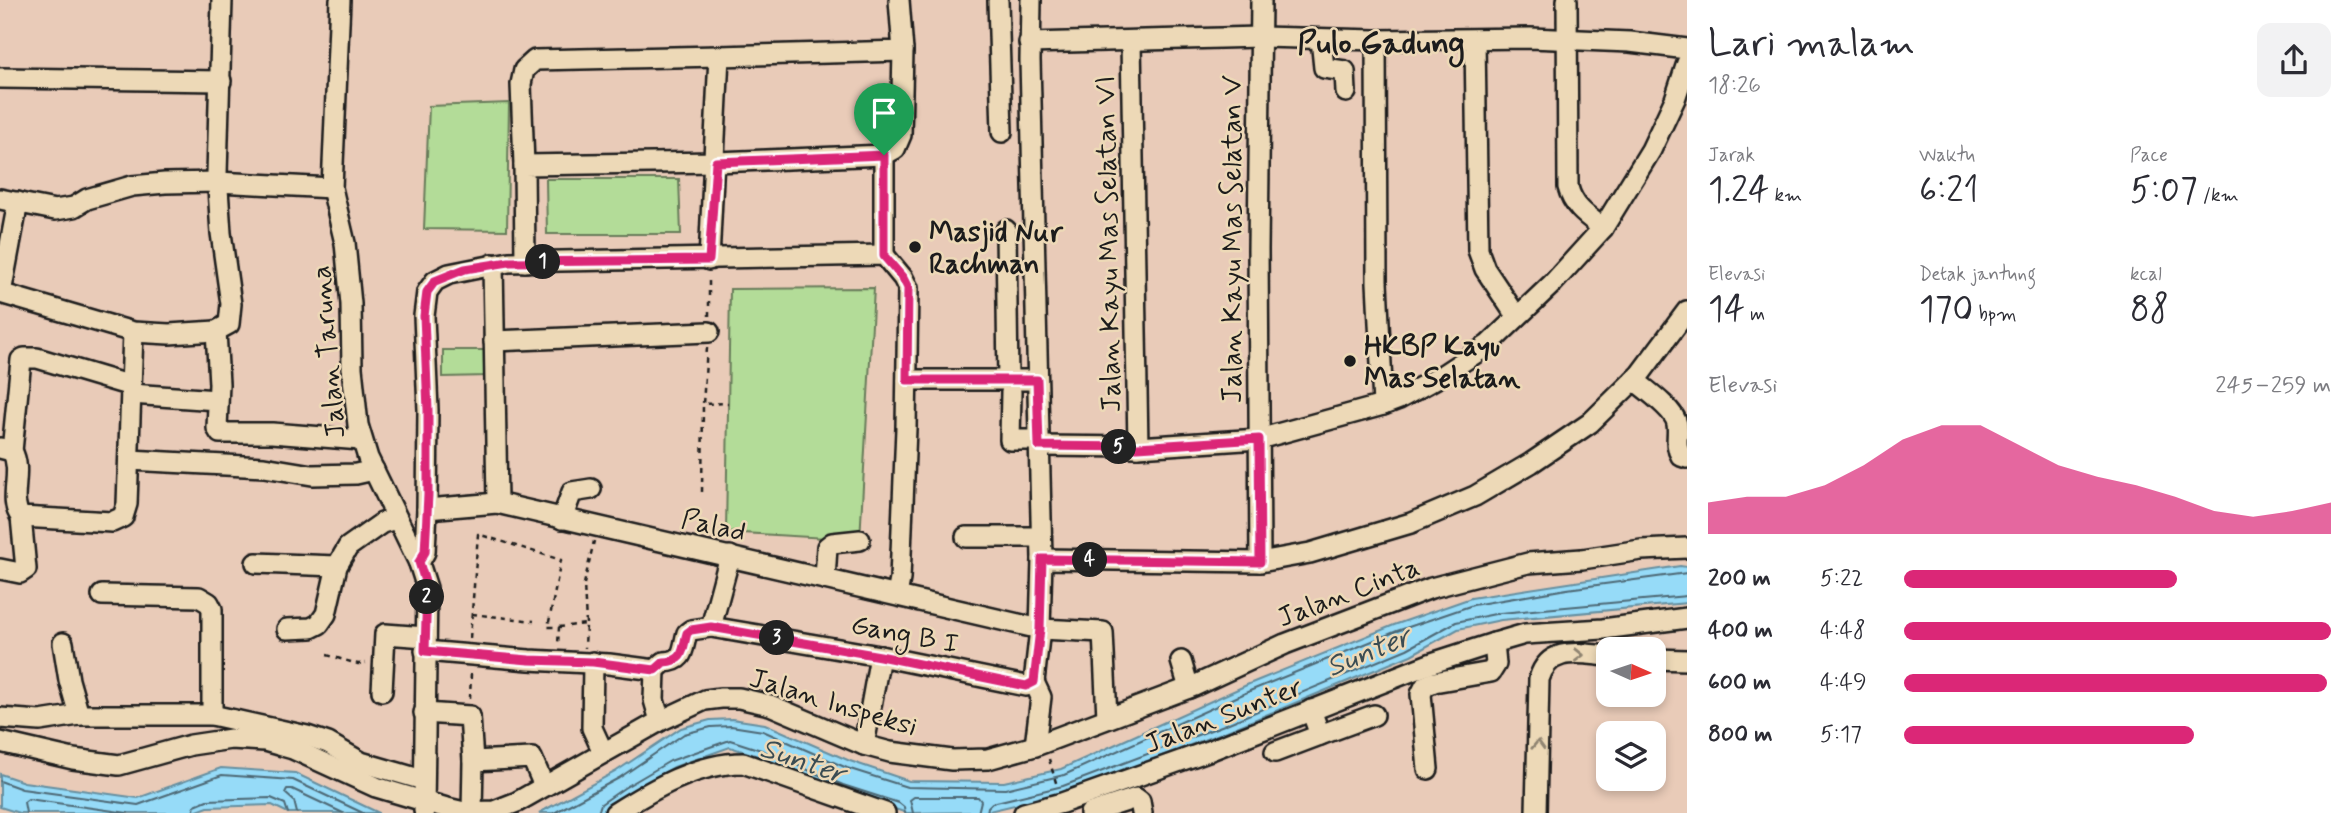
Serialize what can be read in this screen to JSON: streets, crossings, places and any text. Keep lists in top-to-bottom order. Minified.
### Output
{"streets":{"street":["Jalan Kayu Mas Selatan V","Jalan Kayu Mas Selatan VI","Jalan Taruna","Palad","Jalan Cinta","Gang B I","Jalan Inspeksi","Jalan Sunter"]},"crossings":[["Jalan Taruna","Jalan Inspeksi"],["Palad","Jalan Cinta"],["Jalan Cinta","Jalan Inspeksi"]],"districts":["Pulo Gadung"],"water":["Sunter"],"places":["Masjid Nur Rachman","HKBP Kayu Mas Selatan"],"north":"right","page":{"heading":["Lari malam","18:26"],"stats":[["Jarak","1.24 km"],["Waktu","6:21"],["Pace","5:07 /km"],["Elevasi","14 m"],["Detak jantung","170 bpm"],["kcal","88"]],"pins":["1","5","4","2","3"],"chart":["Elevasi","245–259 m"],"list":[{"name":"200 m","note":"5:22"},{"name":"400 m","note":"4:48"},{"name":"600 m","note":"4:49"},{"name":"800 m","note":"5:17"}]}}
